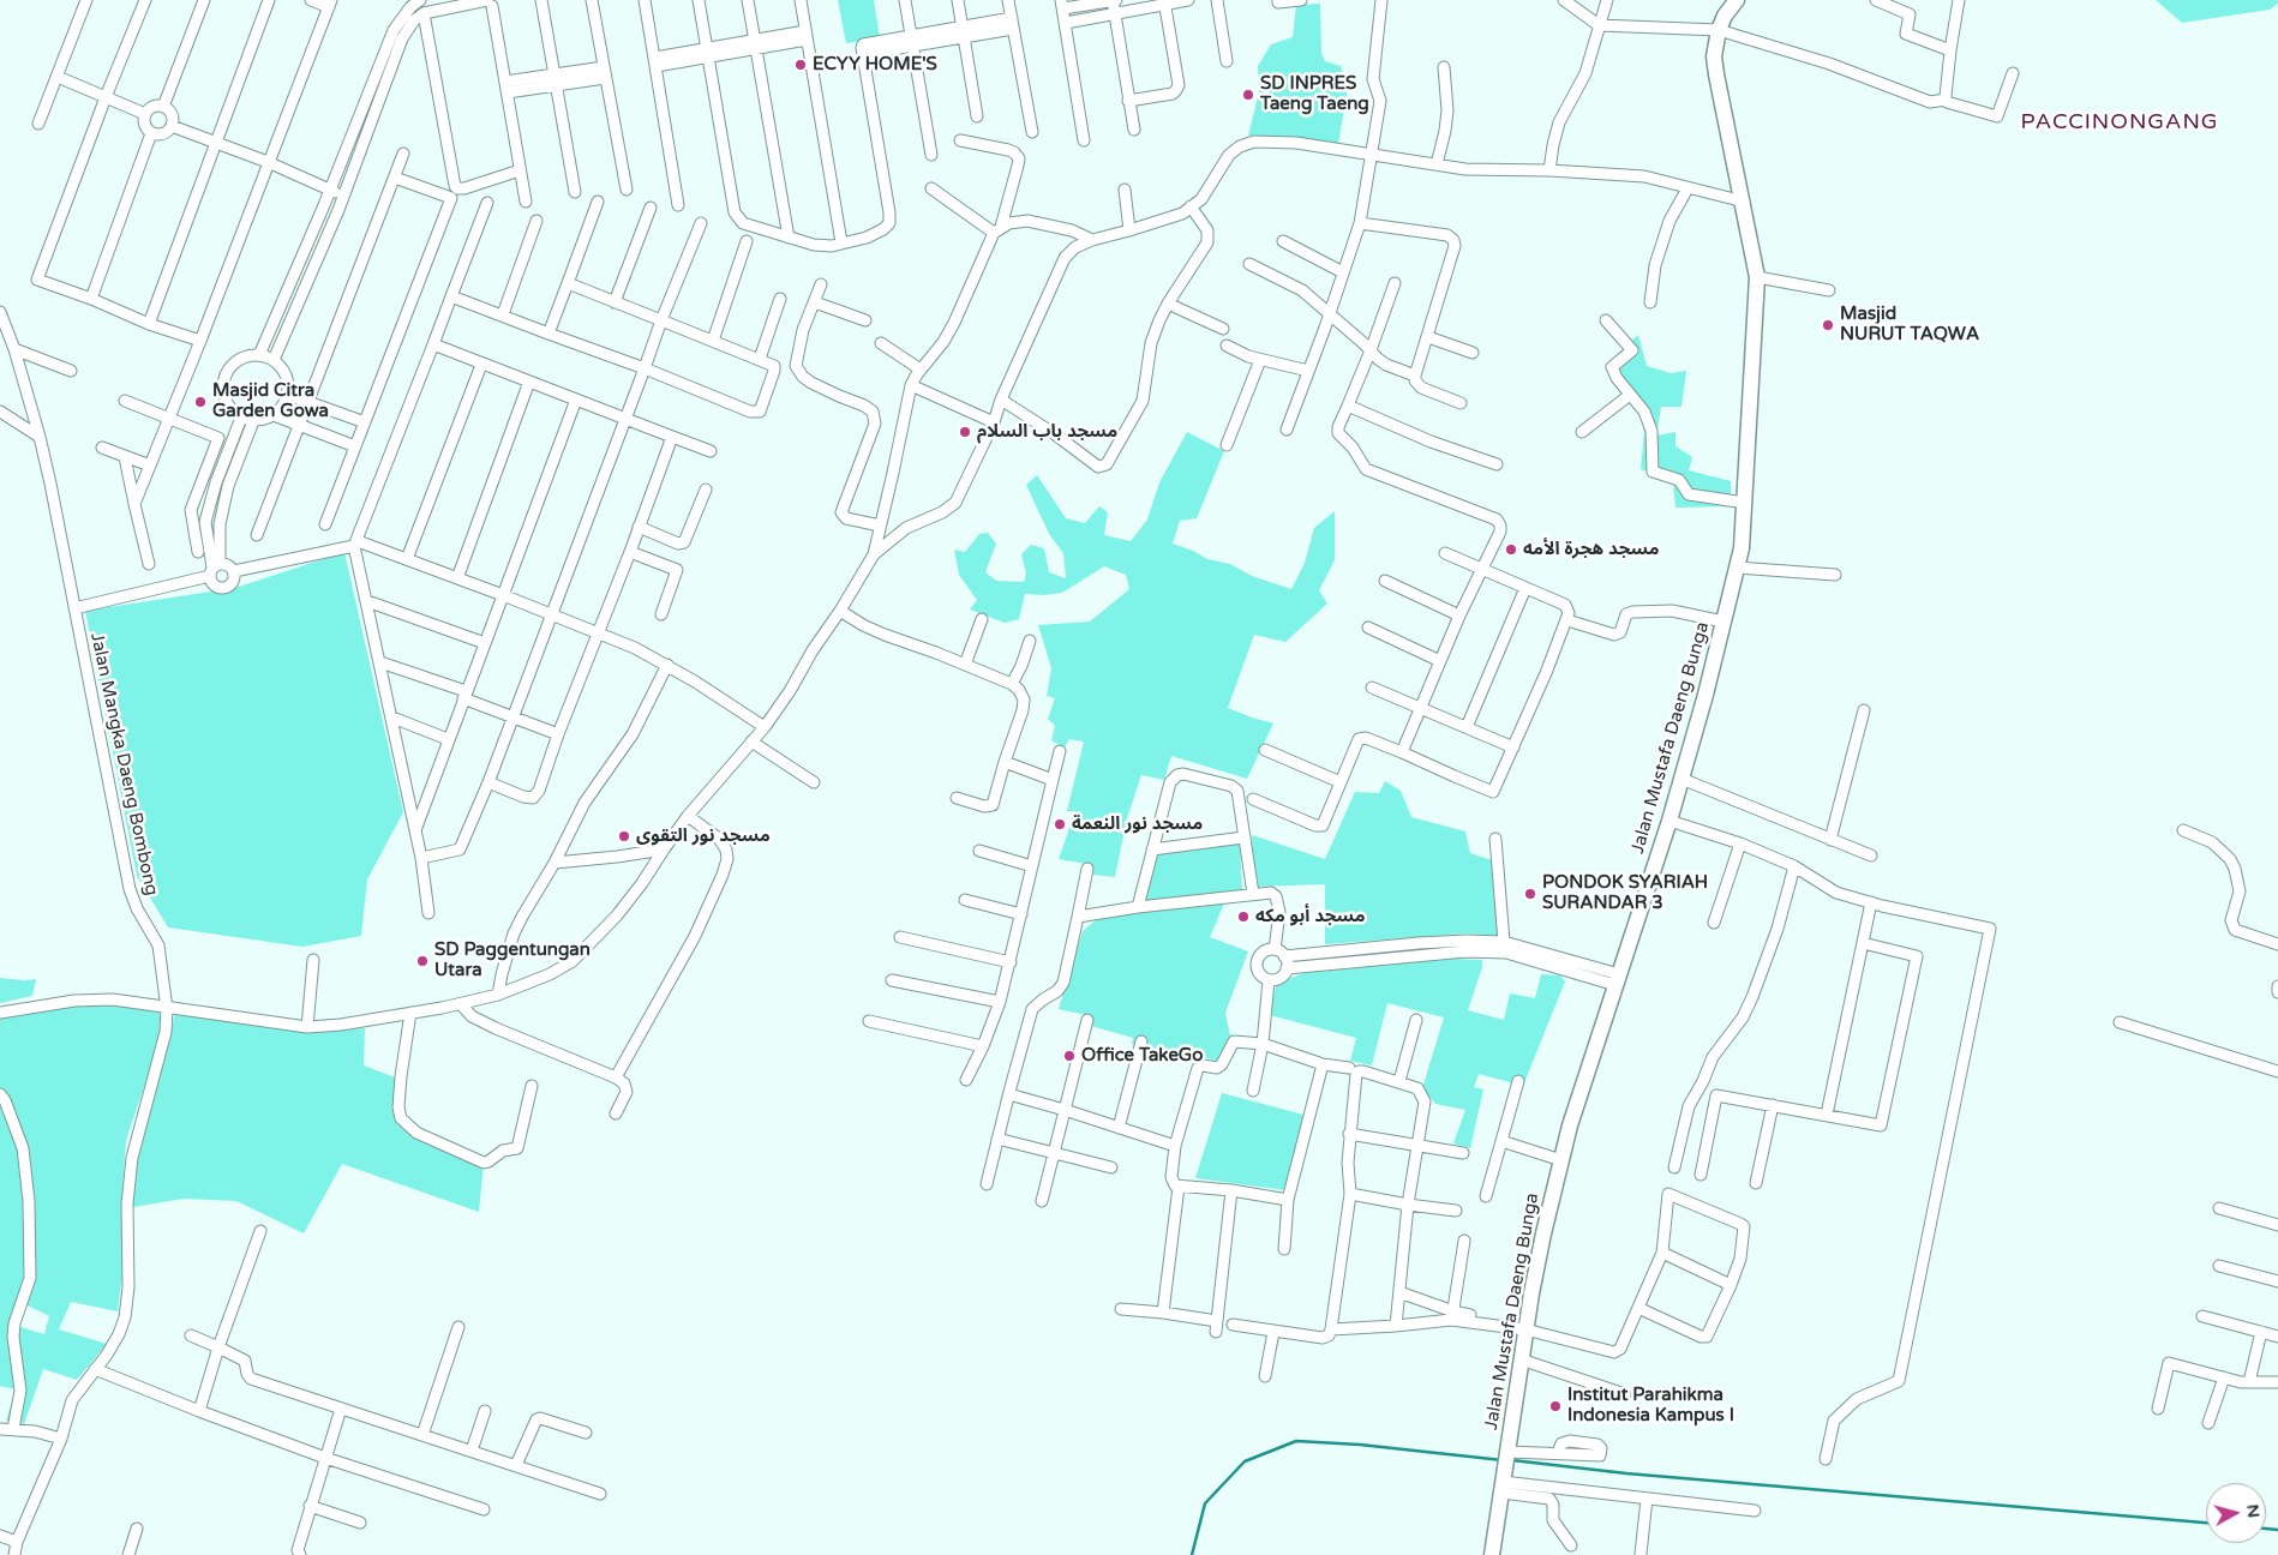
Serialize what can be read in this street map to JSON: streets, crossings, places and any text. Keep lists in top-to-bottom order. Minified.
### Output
{"streets":{"main road":["Jalan Mustafa Daeng Bunga"],"street":["Jalan Mangka Daeng Bombong"]},"districts":["PACCINONGANG"],"places":["ECYY HOME'S","SD INPRES Taeng Taeng","Masjid NURUT TAQWA","Masjid Citra Garden Gowa","مسجد باب السلام","مسجد هجرة الأمه","مسجد نور النعمة","مسجد نور التقوى","PONDOK SYARIAH SURANDAR 3","مسجد أبو مكه","SD Paggentungan Utara","Office TakeGo","Institut Parahikma Indonesia Kampus I"],"north":"right"}
